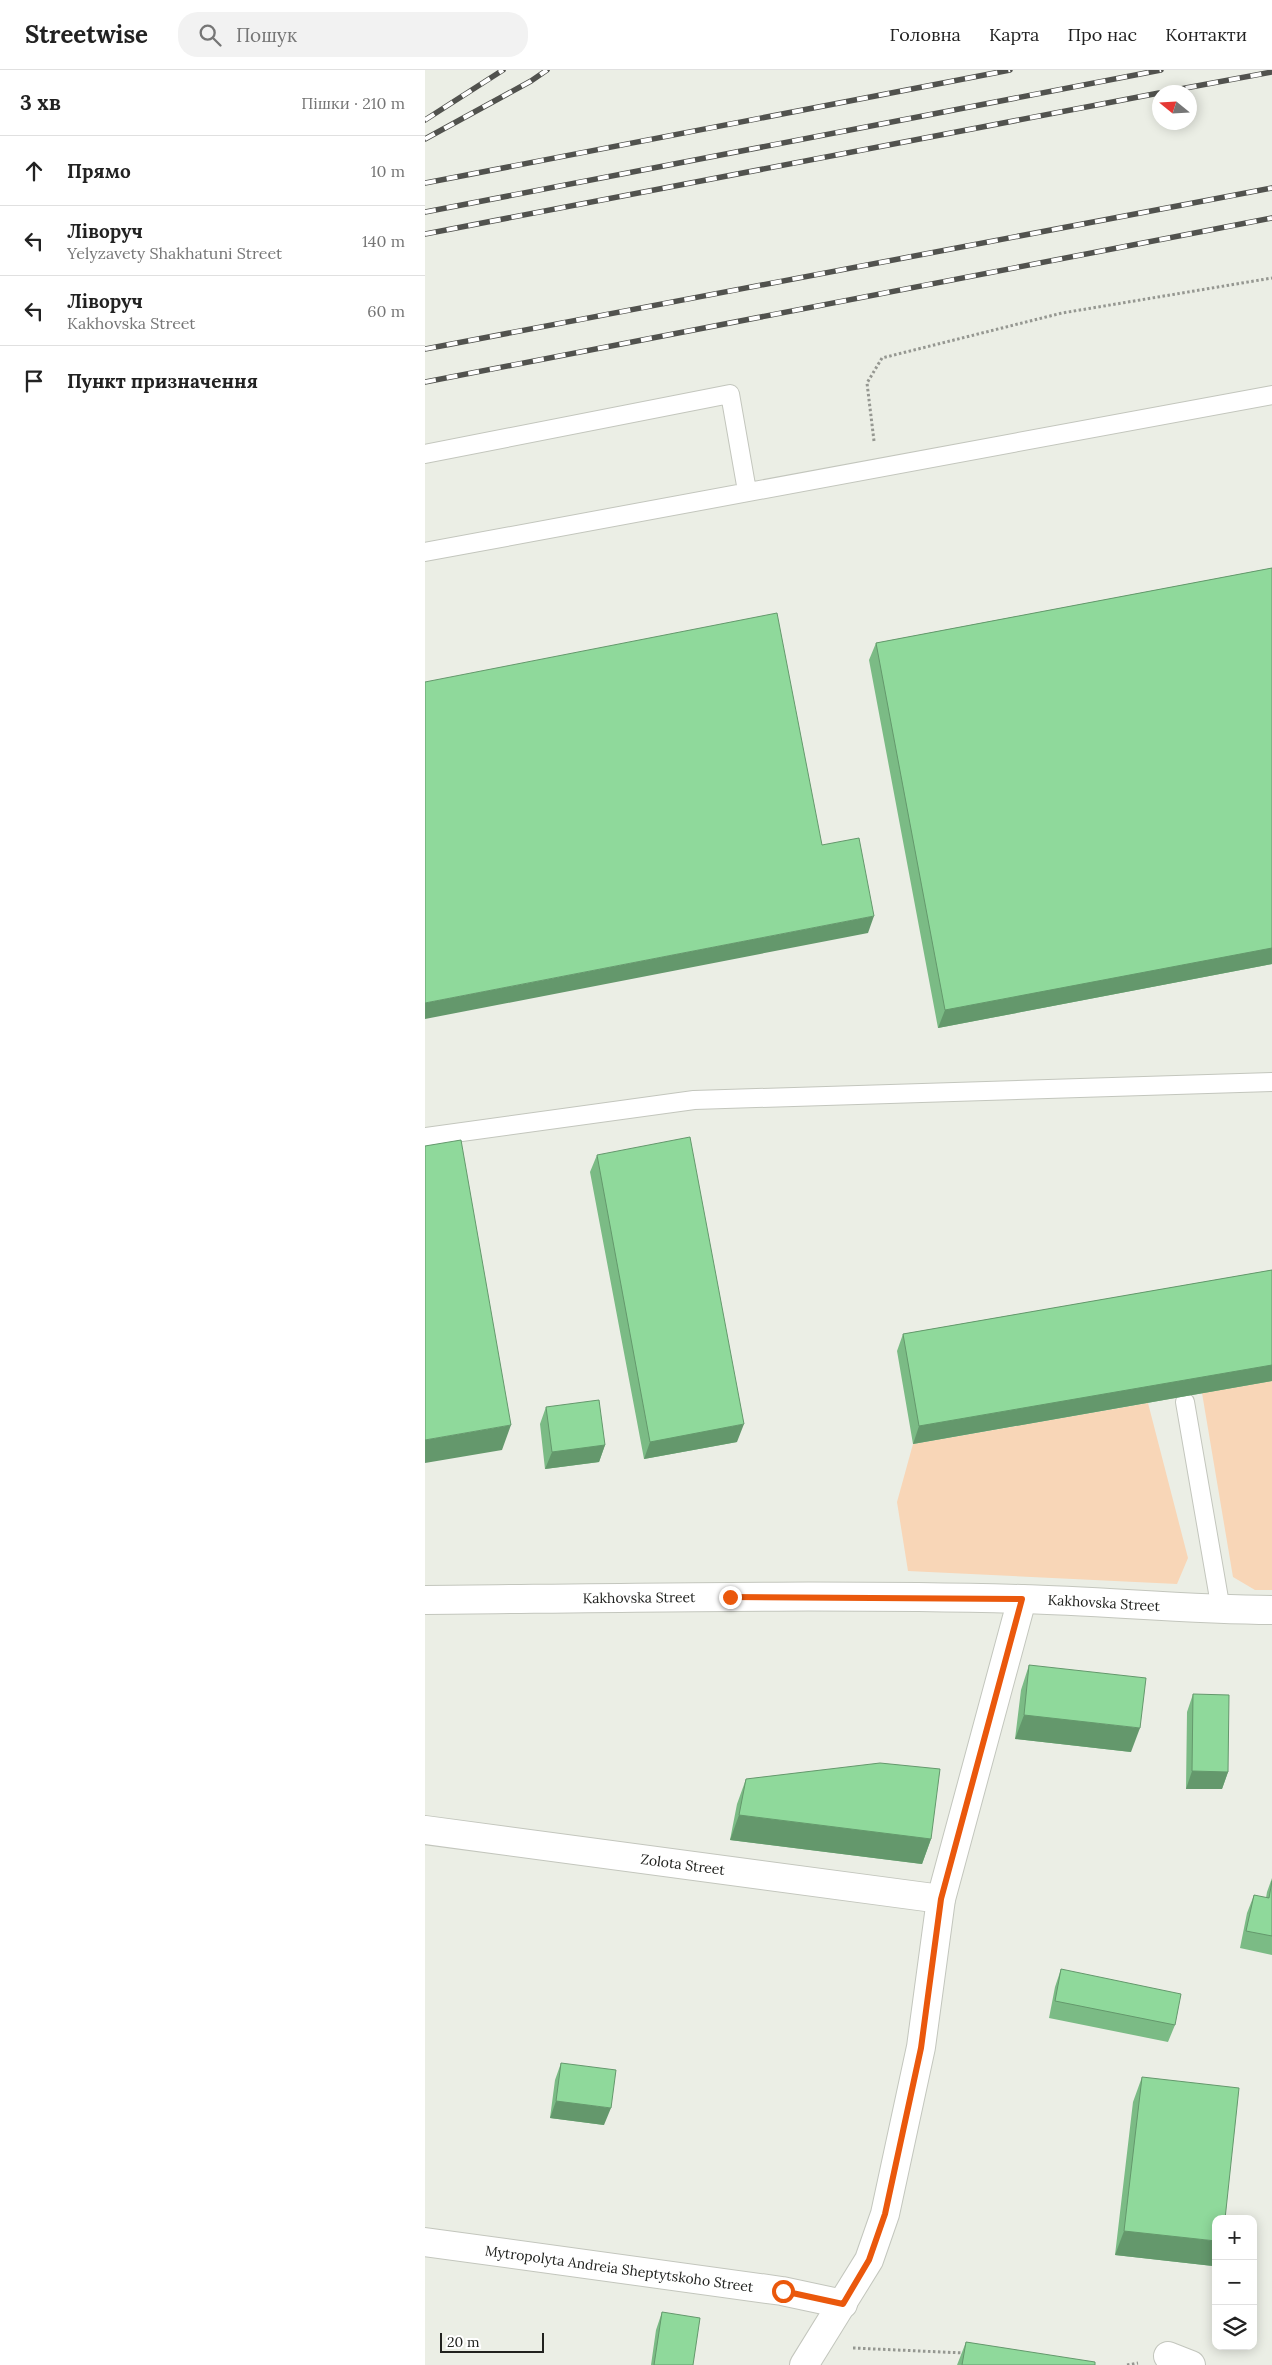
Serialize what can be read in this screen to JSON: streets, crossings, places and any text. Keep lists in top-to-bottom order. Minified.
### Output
{"streets":{"street":["Kakhovska Street","Zolota Street","Mytropolyta Andreia Sheptytskoho Street"]},"scale_bar":"20 m","north":"left","page":{"header":"Streetwise","search":"Пошук","nav":["Головна","Карта","Про нас","Контакти"],"heading":["3 хв","Пішки · 210 m"],"list":[["Прямо","10 m"],["Ліворуч","Yelyzavety Shakhatuni Street","140 m"],["Ліворуч","Kakhovska Street","60 m"],"Пункт призначення"],"map_buttons":["+","−"],"scale":"20 m"}}
